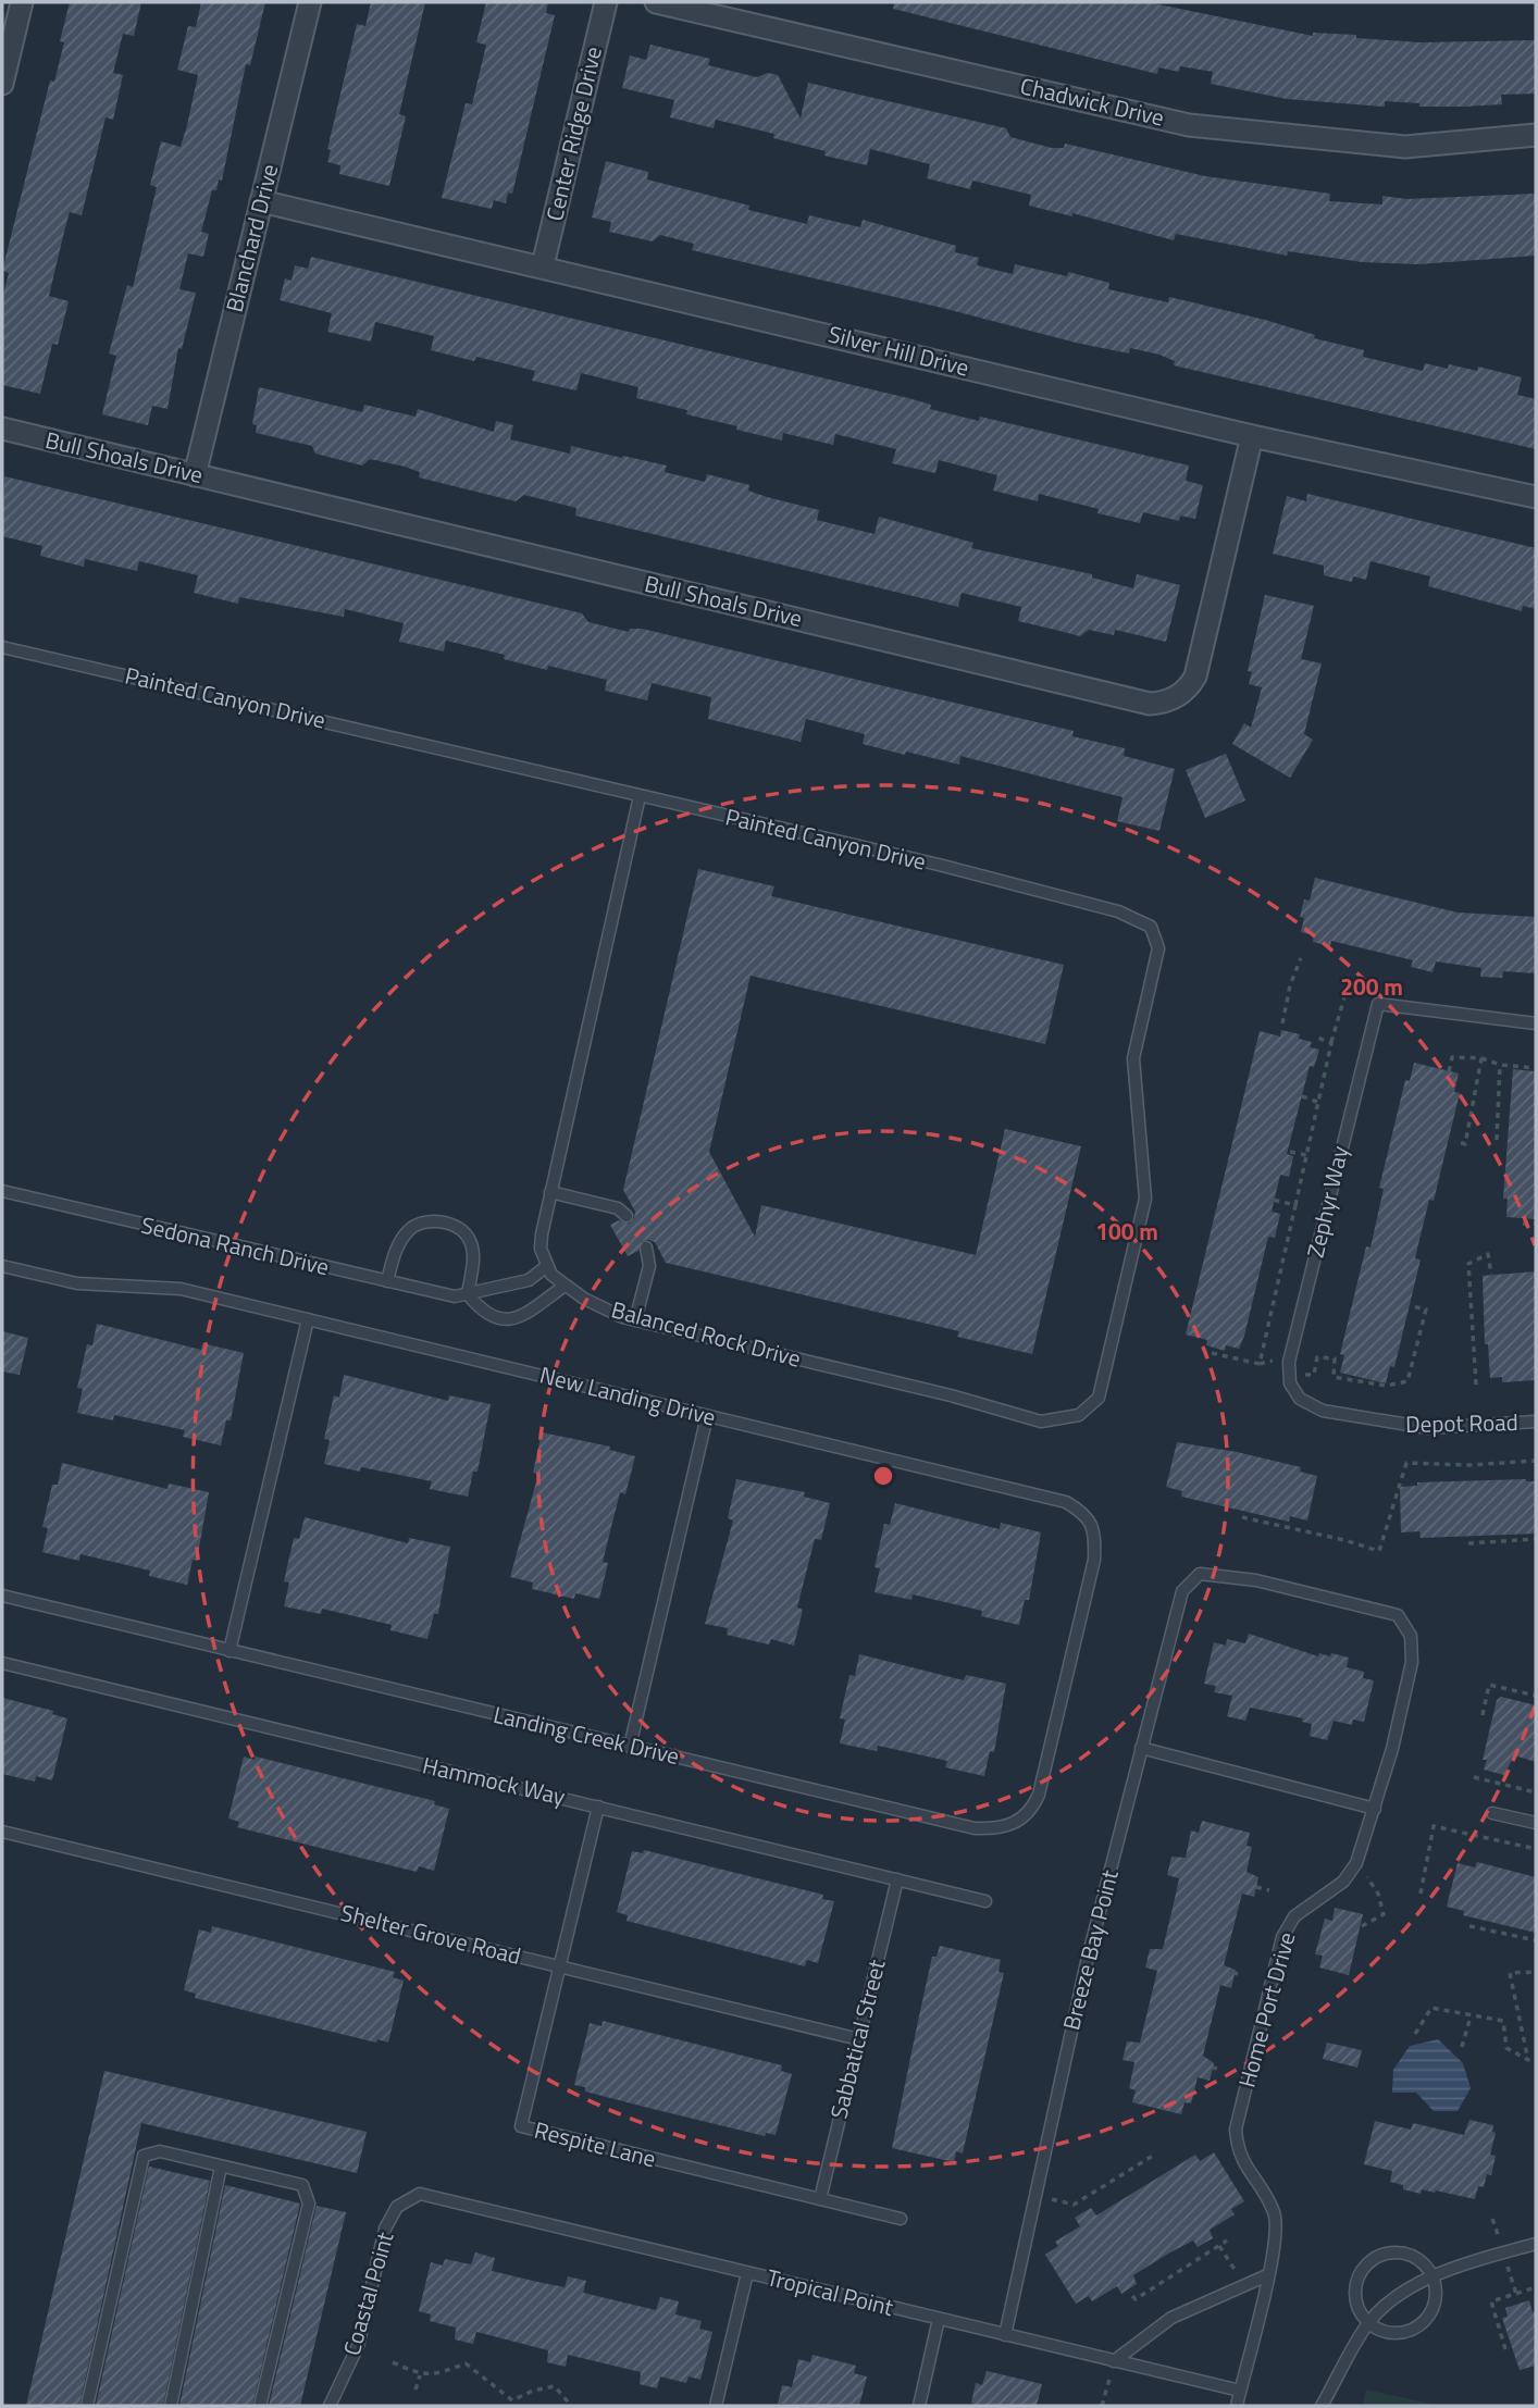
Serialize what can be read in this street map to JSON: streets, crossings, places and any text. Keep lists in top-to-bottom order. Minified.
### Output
{"streets":{"street":["Chadwick Drive","Center Ridge Drive","Blanchard Drive","Silver Hill Drive","Bull Shoals Drive"],"lane":["Painted Canyon Drive","Zephyr Way","Sedona Ranch Drive","Balanced Rock Drive","New Landing Drive","Depot Road","Landing Creek Drive","Hammock Way","Shelter Grove Road","Breeze Bay Point","Home Port Drive","Sabbatical Street","Respite Lane","Tropical Point","Coastal Point"]},"crossings":[["Center Ridge Drive","Silver Hill Drive"],["Blanchard Drive","Silver Hill Drive"],["Blanchard Drive","Bull Shoals Drive"],["Silver Hill Drive","Bull Shoals Drive"],["Painted Canyon Drive","Balanced Rock Drive"],["Zephyr Way","Depot Road"],["Sedona Ranch Drive","Balanced Rock Drive"],["New Landing Drive","Landing Creek Drive"],["Hammock Way","Sabbatical Street"],["Hammock Way","Respite Lane"],["Shelter Grove Road","Sabbatical Street"],["Shelter Grove Road","Respite Lane"],["Breeze Bay Point","Home Port Drive"],["Breeze Bay Point","Tropical Point"],["Home Port Drive","Tropical Point"],["Sabbatical Street","Respite Lane"],["Tropical Point","Coastal Point"]],"rings":["200 m","100 m"]}
